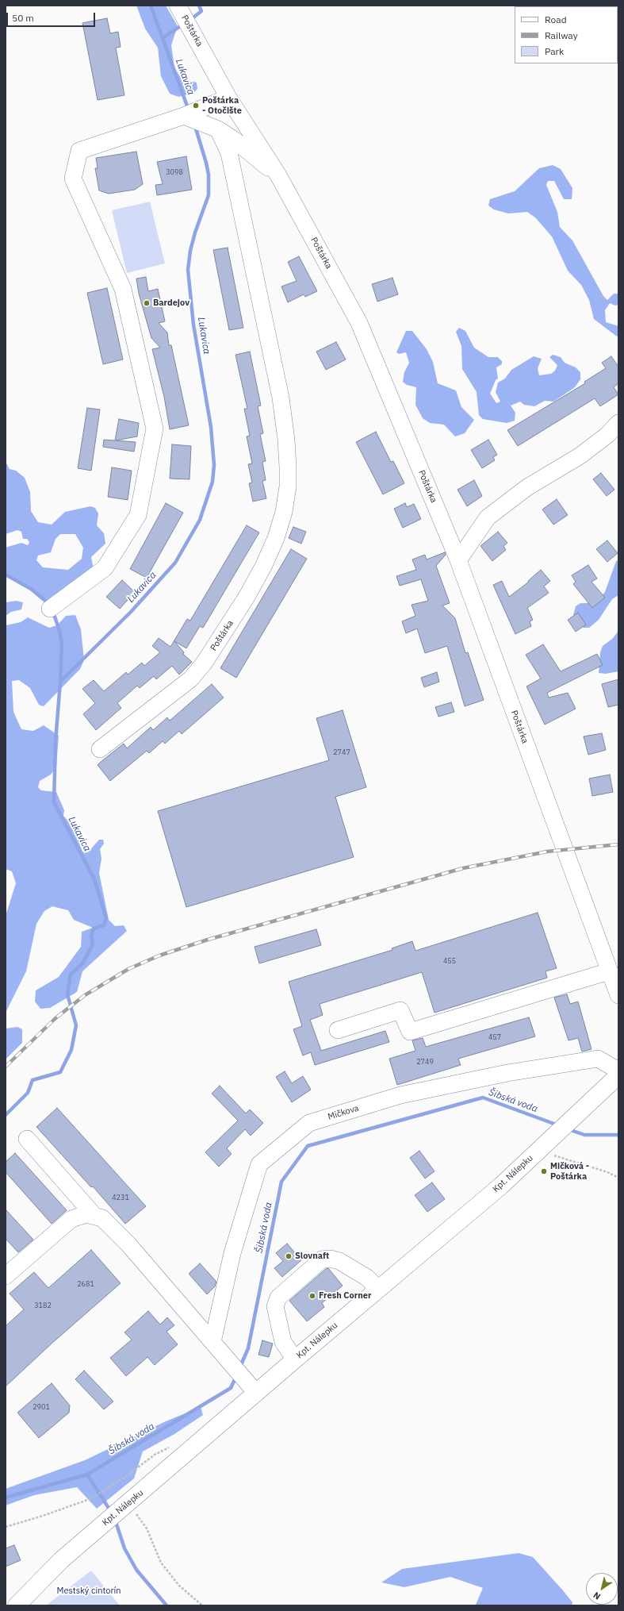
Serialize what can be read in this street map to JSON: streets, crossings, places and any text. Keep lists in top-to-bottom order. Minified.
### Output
{"streets":{"main road":["Kpt. Nálepku"],"street":["Poštárka","Mičkova"]},"water":["Lukavica","Šibská voda"],"parks":["Mestský cintorín"],"places":["Poštárka - Otočište","Bardejov","Mičková - Poštárka","Slovnaft","Fresh Corner"],"house_numbers":["3098","2747","455","457","2749","4231","2681","3182","2901"],"legend":["Road","Railway","Park"],"scale_bar":"50 m","north":"bottom left"}
